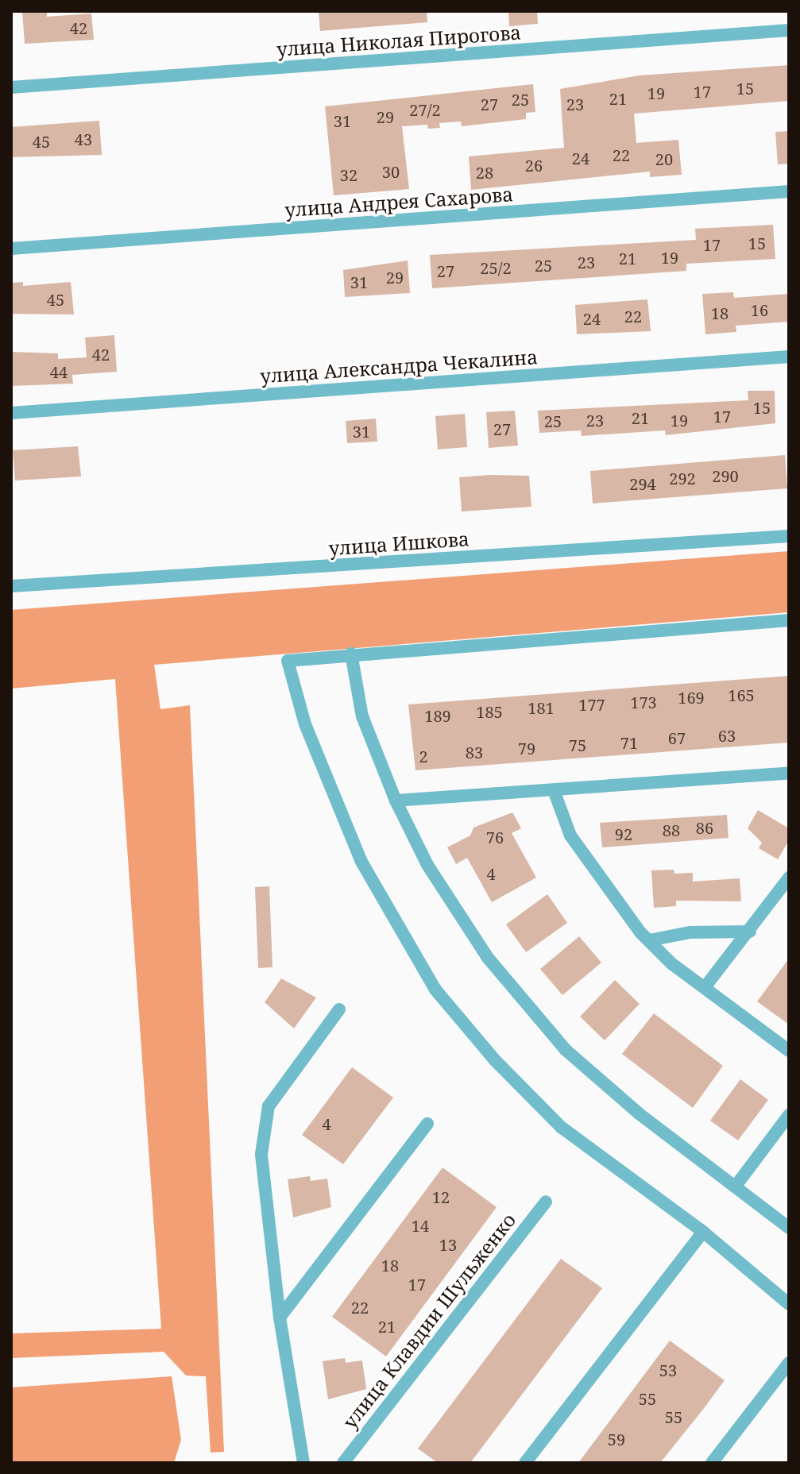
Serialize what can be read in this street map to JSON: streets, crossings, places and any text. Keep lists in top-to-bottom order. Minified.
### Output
{"streets":{"street":["улица Николая Пирогова","улица Андрея Сахарова","улица Александра Чекалина","улица Ишкова","улица Клавдии Шульженко"]},"house_numbers":["42","15","17","19","21","25","27","23","27/2","29","31","43","45","22","24","20","26","30","28","32","15","17","19","21","23","25","25/2","27","29","31","45","16","18","22","24","42","44","15","17","21","23","19","25","27","31","290","292","294","165","169","173","177","181","185","189","63","67","71","75","79","83","2","86","88","92","76","4","4","12","14","13","18","17","22","21","53","55","55","59"]}
